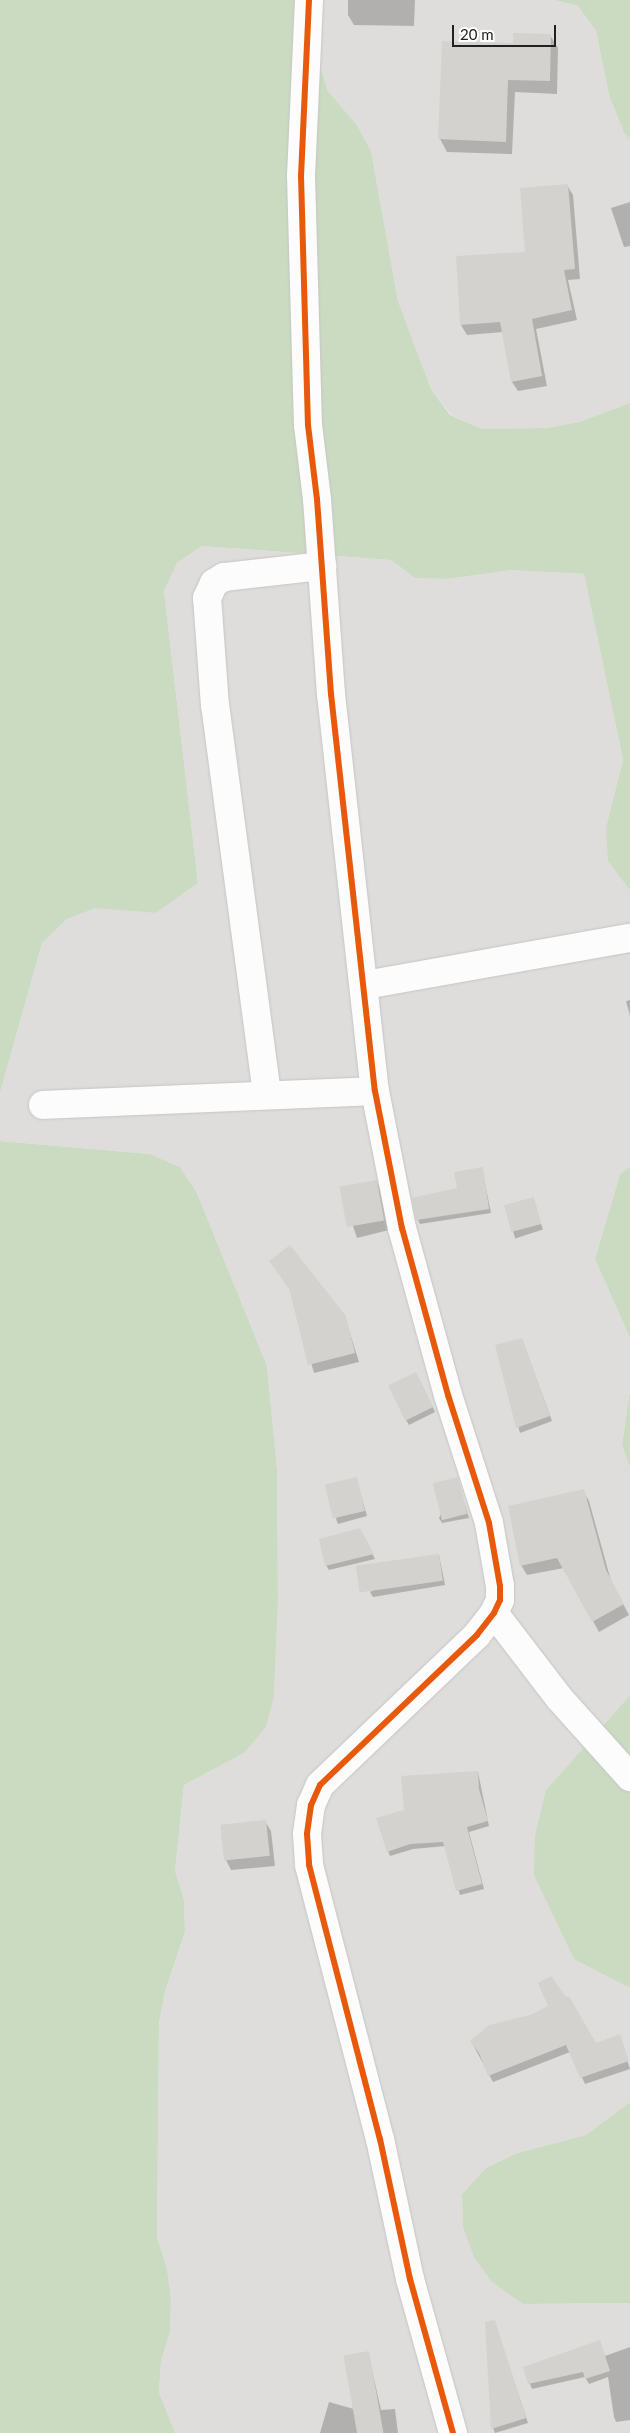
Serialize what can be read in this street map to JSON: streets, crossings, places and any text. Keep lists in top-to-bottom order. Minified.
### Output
{"scale_bar":"20 m"}
